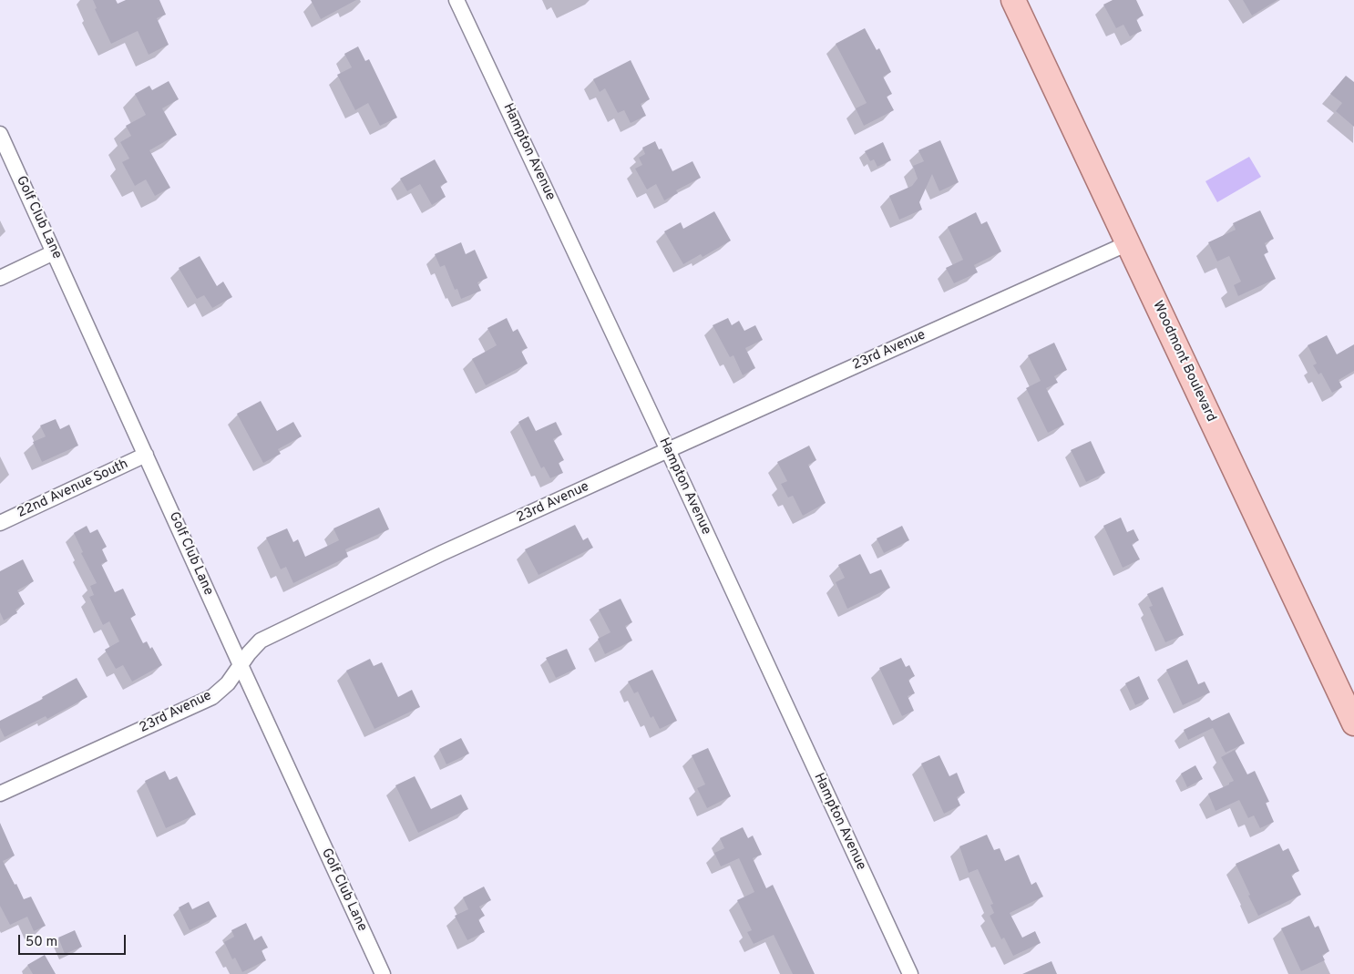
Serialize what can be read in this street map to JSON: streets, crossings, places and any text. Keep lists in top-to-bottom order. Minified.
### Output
{"streets":{"main road":["Woodmont Boulevard"],"street":["Hampton Avenue","Golf Club Lane","23rd Avenue","22nd Avenue South"]},"crossings":[["Hampton Avenue","23rd Avenue"],["Golf Club Lane","23rd Avenue"],["Golf Club Lane","22nd Avenue South"],["23rd Avenue","Woodmont Boulevard"]],"scale_bar":"50 m"}
